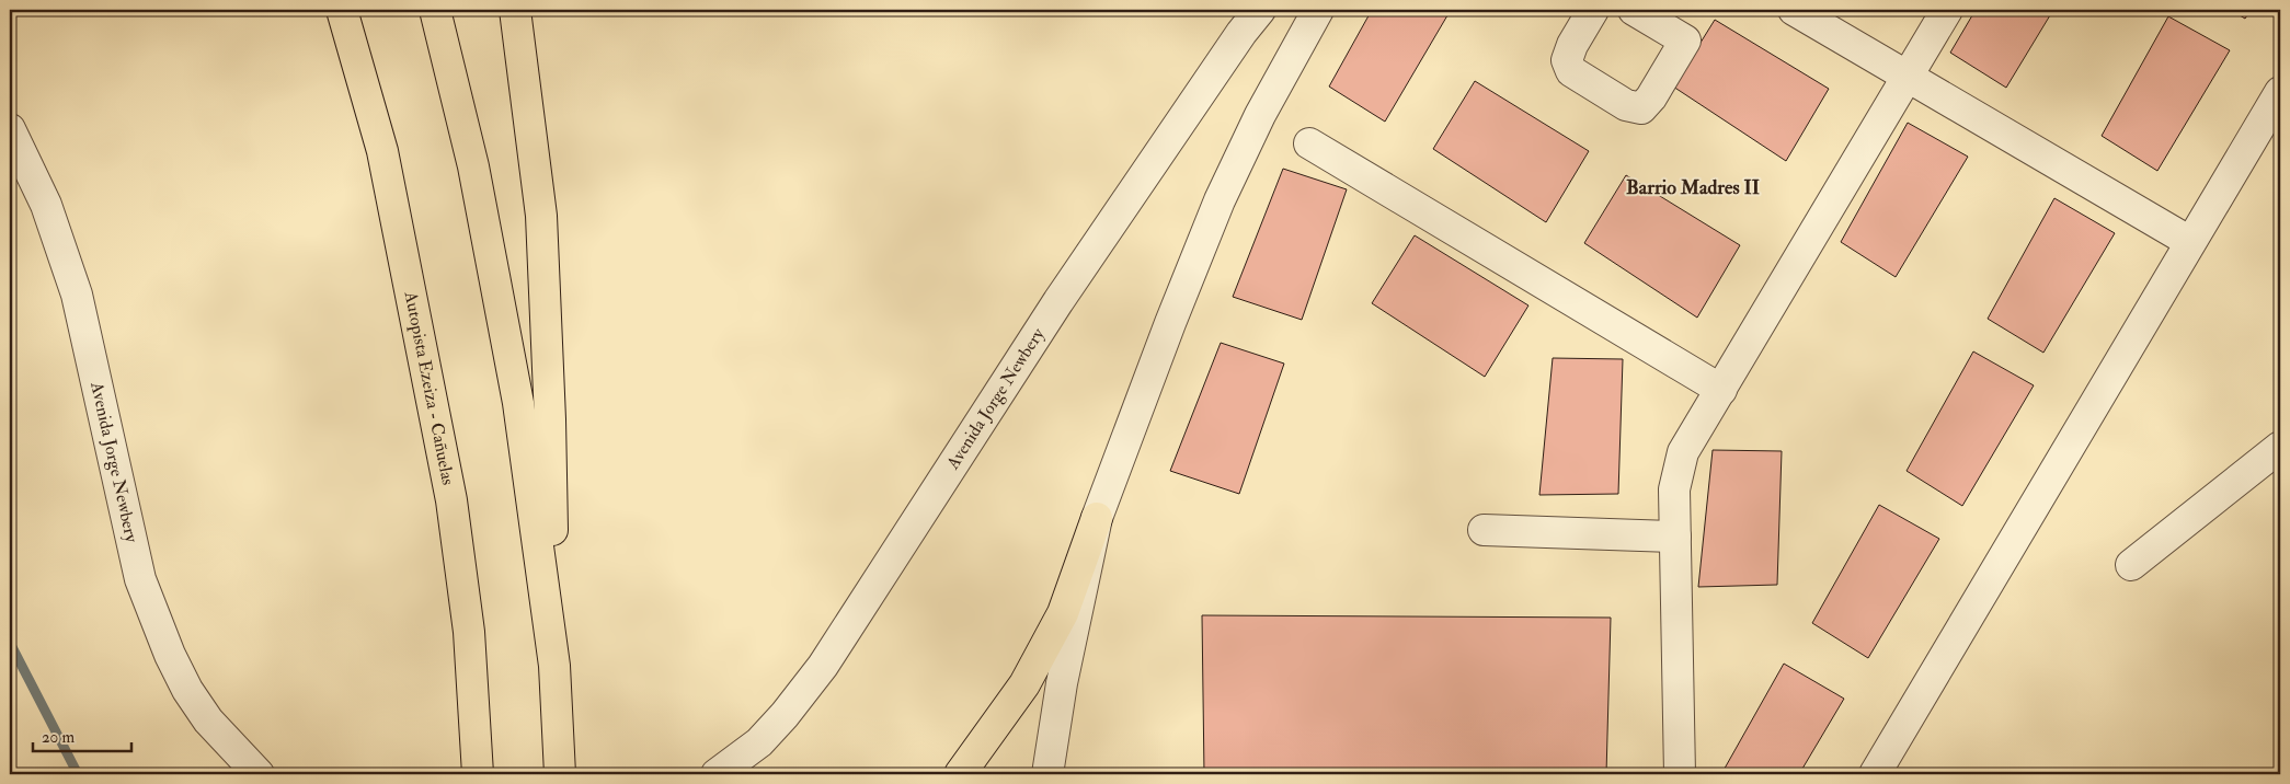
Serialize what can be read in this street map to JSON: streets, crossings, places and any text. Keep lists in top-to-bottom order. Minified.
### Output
{"streets":{"highway":["Autopista Ezeiza - Cañuelas"],"street":["Avenida Jorge Newbery"]},"districts":["Barrio Madres II"],"scale_bar":"20 m"}
